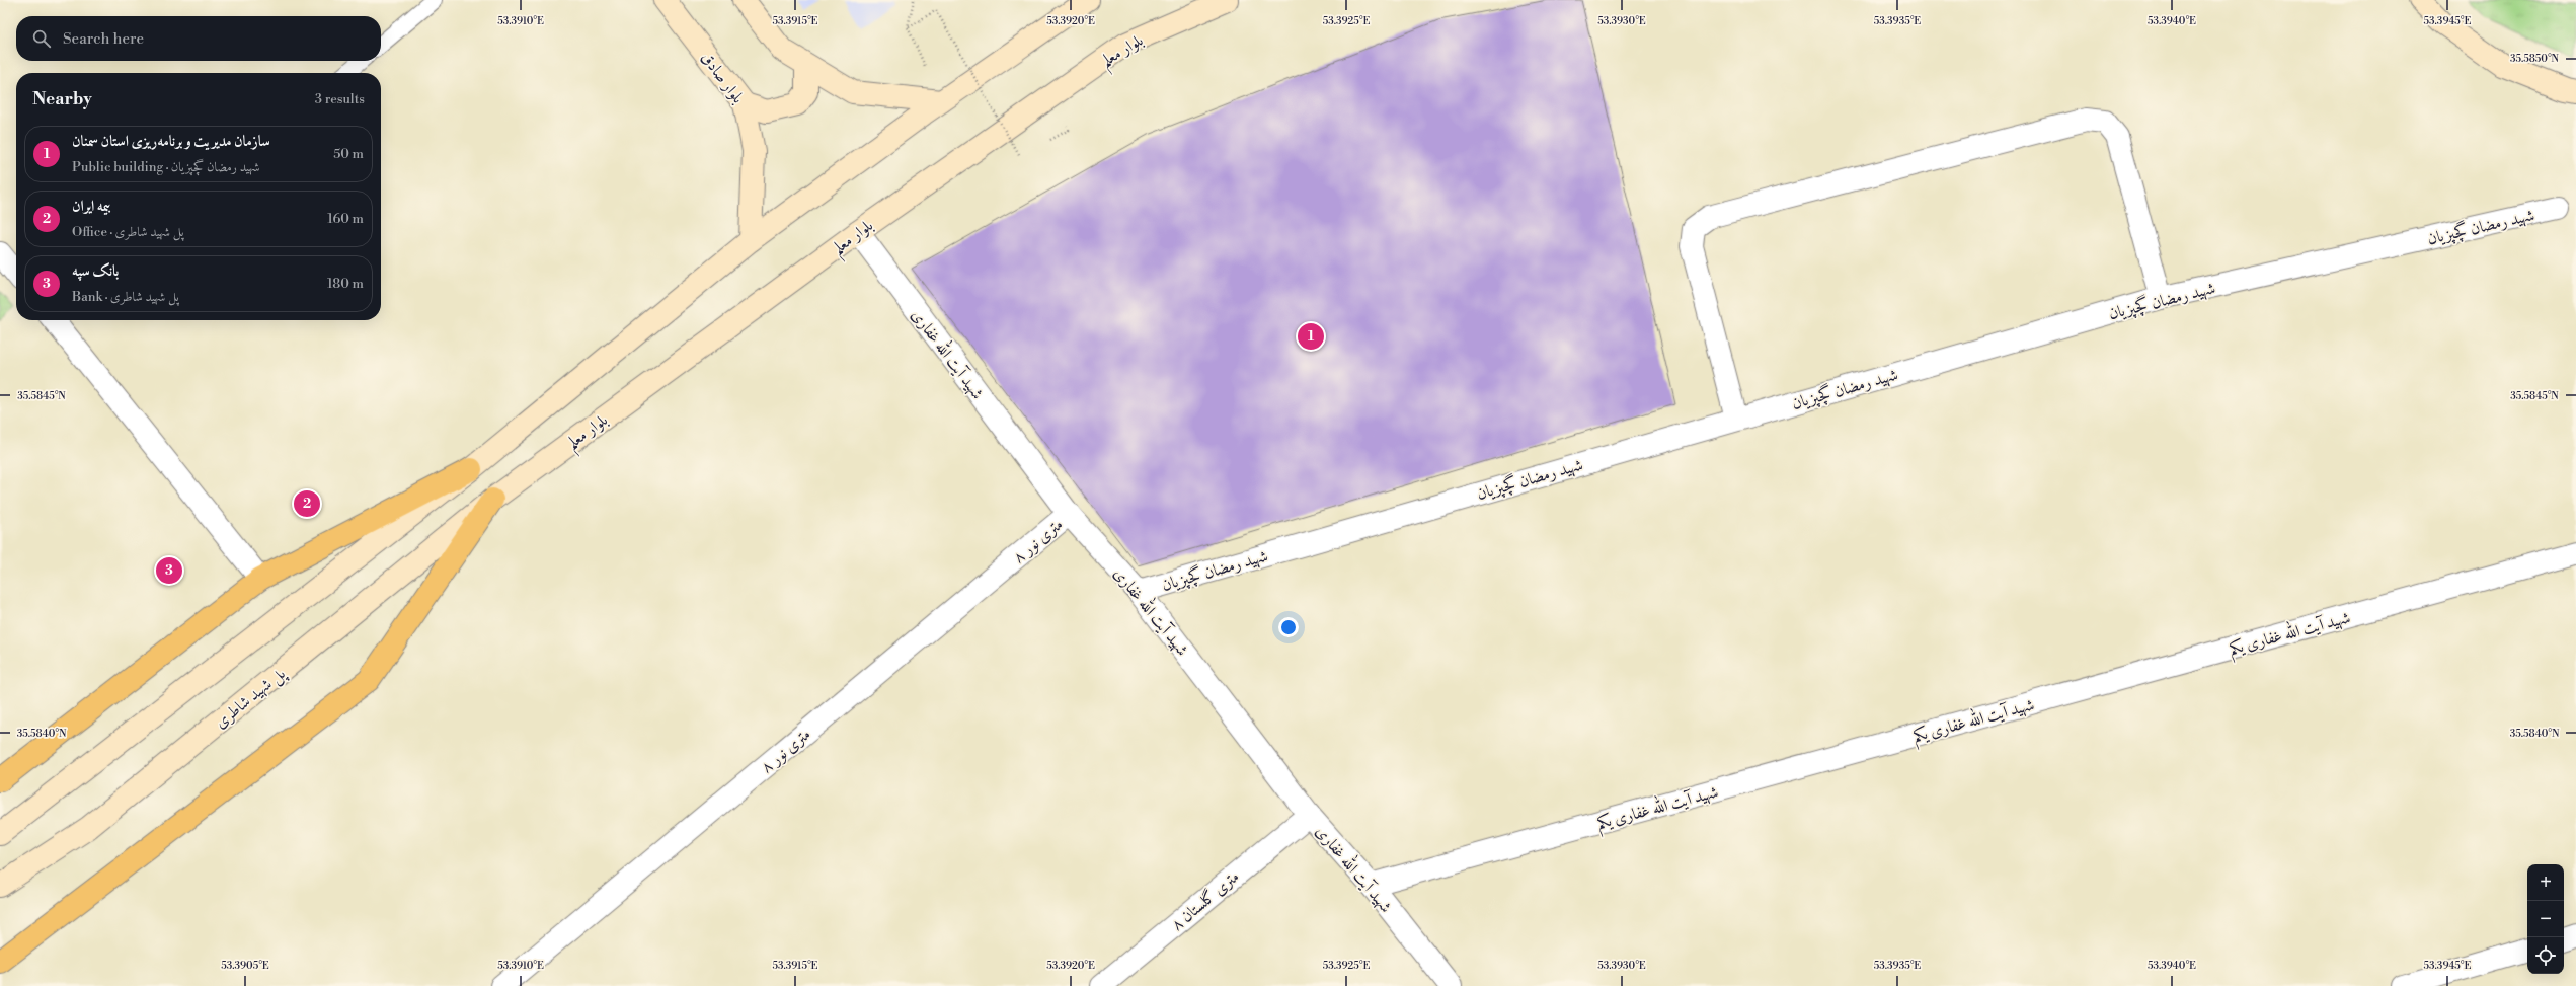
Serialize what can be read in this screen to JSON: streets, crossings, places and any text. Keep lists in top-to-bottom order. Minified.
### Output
{"streets":{"main road":["بلوار معلم","بلوار صادق","پل شهید شاطری"],"street":["شهید رمضان گچپزیان","شهید آیت الله غفاری","۸ متری نور","شهید آیت الله غفاری یکم","۸ متری گلستان"]},"crossings":[["بلوار معلم","شهید آیت الله غفاری"],["بلوار معلم","پل شهید شاطری"],["شهید رمضان گچپزیان","شهید آیت الله غفاری"],["شهید آیت الله غفاری","۸ متری نور"],["شهید آیت الله غفاری","شهید آیت الله غفاری یکم"],["شهید آیت الله غفاری","۸ متری گلستان"]],"page":{"search":"Search here","heading":["Nearby","3 results"],"list":[{"mark":"1","name":"سازمان مدیریت و برنامه‌ریزی استان سمنان","note":"Public building · شهید رمضان گچپزیان","value":"50 m"},{"mark":"2","name":"بیمه ایران","note":"Office · پل شهید شاطری","value":"160 m"},{"mark":"3","name":"بانک سپه","note":"Bank · پل شهید شاطری","value":"180 m"}],"pins":["1","2","3"],"map_buttons":["+","−"]},"coordinates":["53.3910°E","53.3915°E","53.3920°E","53.3925°E","53.3930°E","53.3935°E","53.3940°E","53.3945°E","35.5850°N","35.5845°N","35.5840°N","53.3905°E"]}
